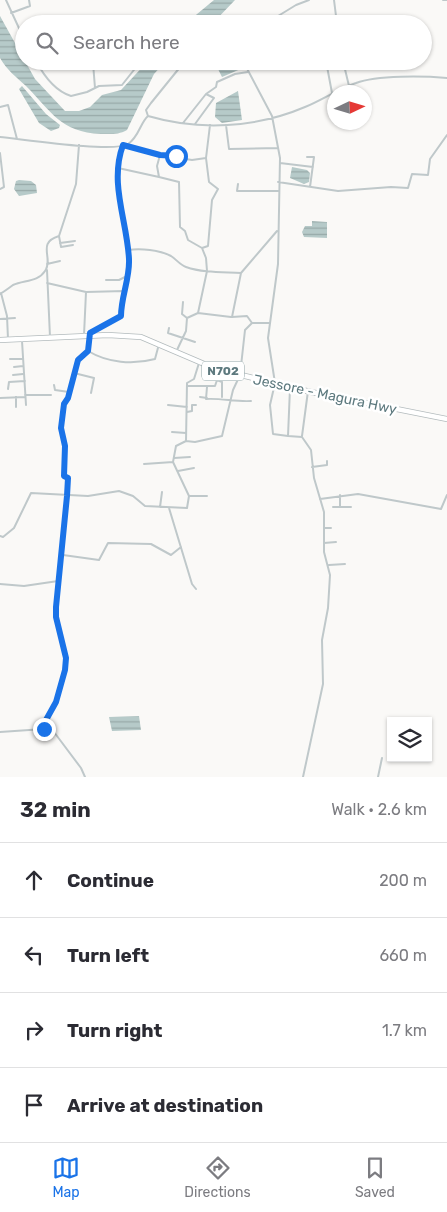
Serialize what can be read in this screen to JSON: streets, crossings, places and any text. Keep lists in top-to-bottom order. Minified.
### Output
{"streets":{"highway":["N702","Jessore - Magura Hwy"]},"north":"right","page":{"search":"Search here","heading":["32 min","Walk · 2.6 km"],"list":[["Continue","200 m"],["Turn left","660 m"],["Turn right","1.7 km"],"Arrive at destination"],"nav":["Map","Directions","Saved"]}}
